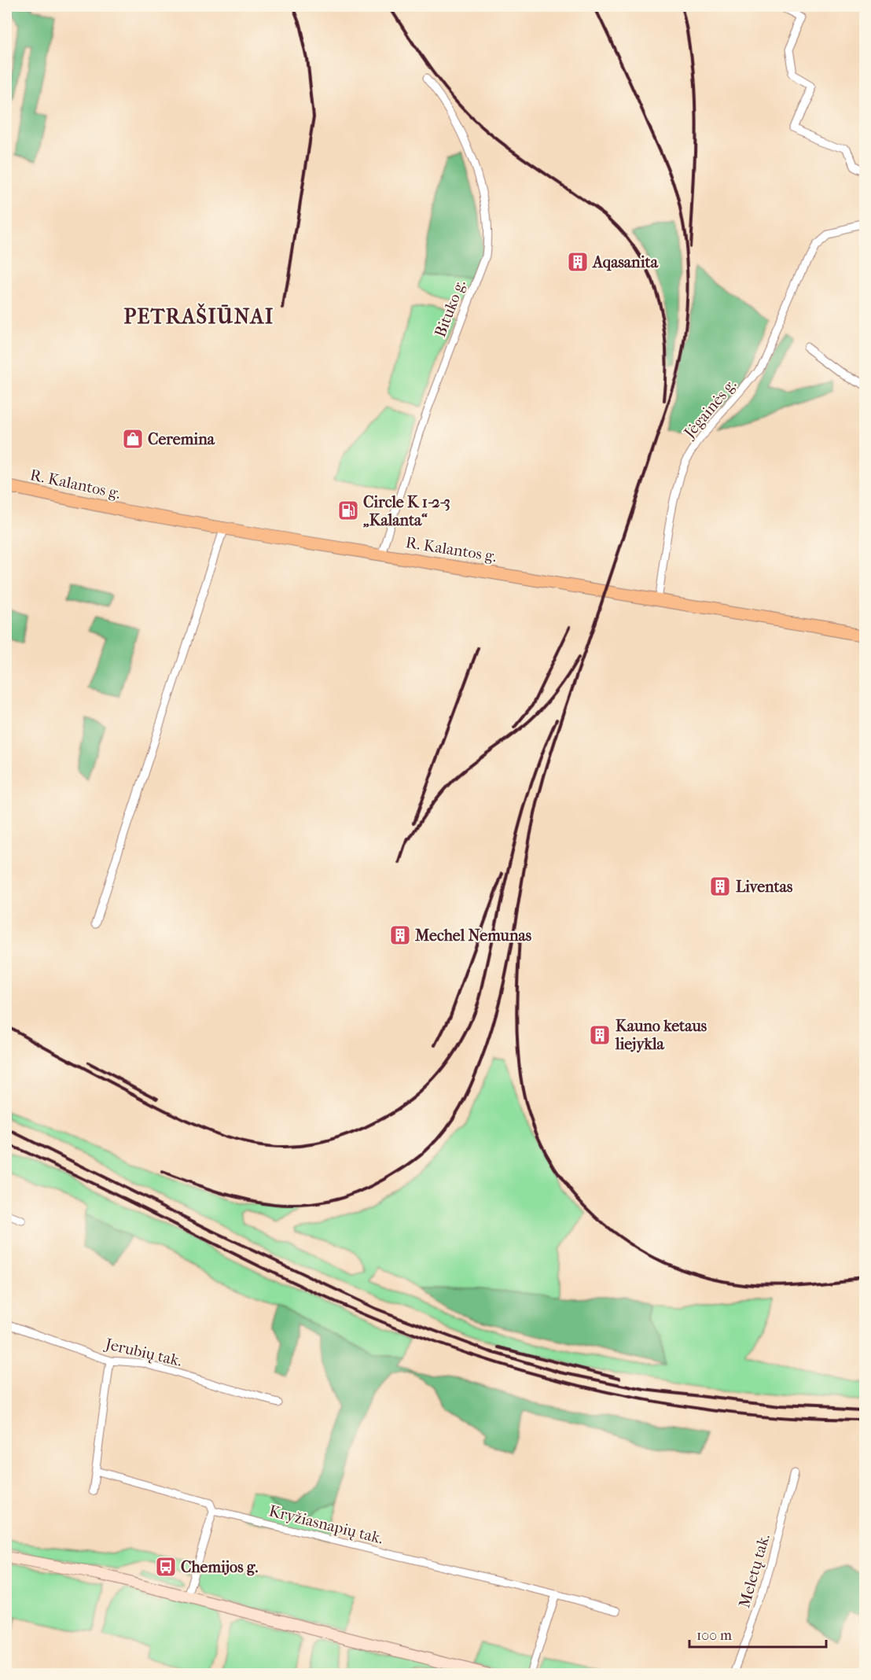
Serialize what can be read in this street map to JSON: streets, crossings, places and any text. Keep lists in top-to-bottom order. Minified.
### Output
{"streets":{"main road":["R. Kalantos g."],"street":["Bituko g.","Jėgainės g.","Jerubių tak.","Kryžiasnapių tak.","Meletų tak."]},"crossings":[["Bituko g.","R. Kalantos g."],["Jėgainės g.","R. Kalantos g."]],"districts":["PETRAŠIŪNAI"],"places":{"building":["Aqasanita","Liventas","Mechel Nemunas","Kauno ketaus liejykla"],"shop":["Ceremina"],"fuel station":["Circle K 1-2-3 „Kalanta“"],"bus stop":["Chemijos g."]},"scale_bar":"100 m"}
